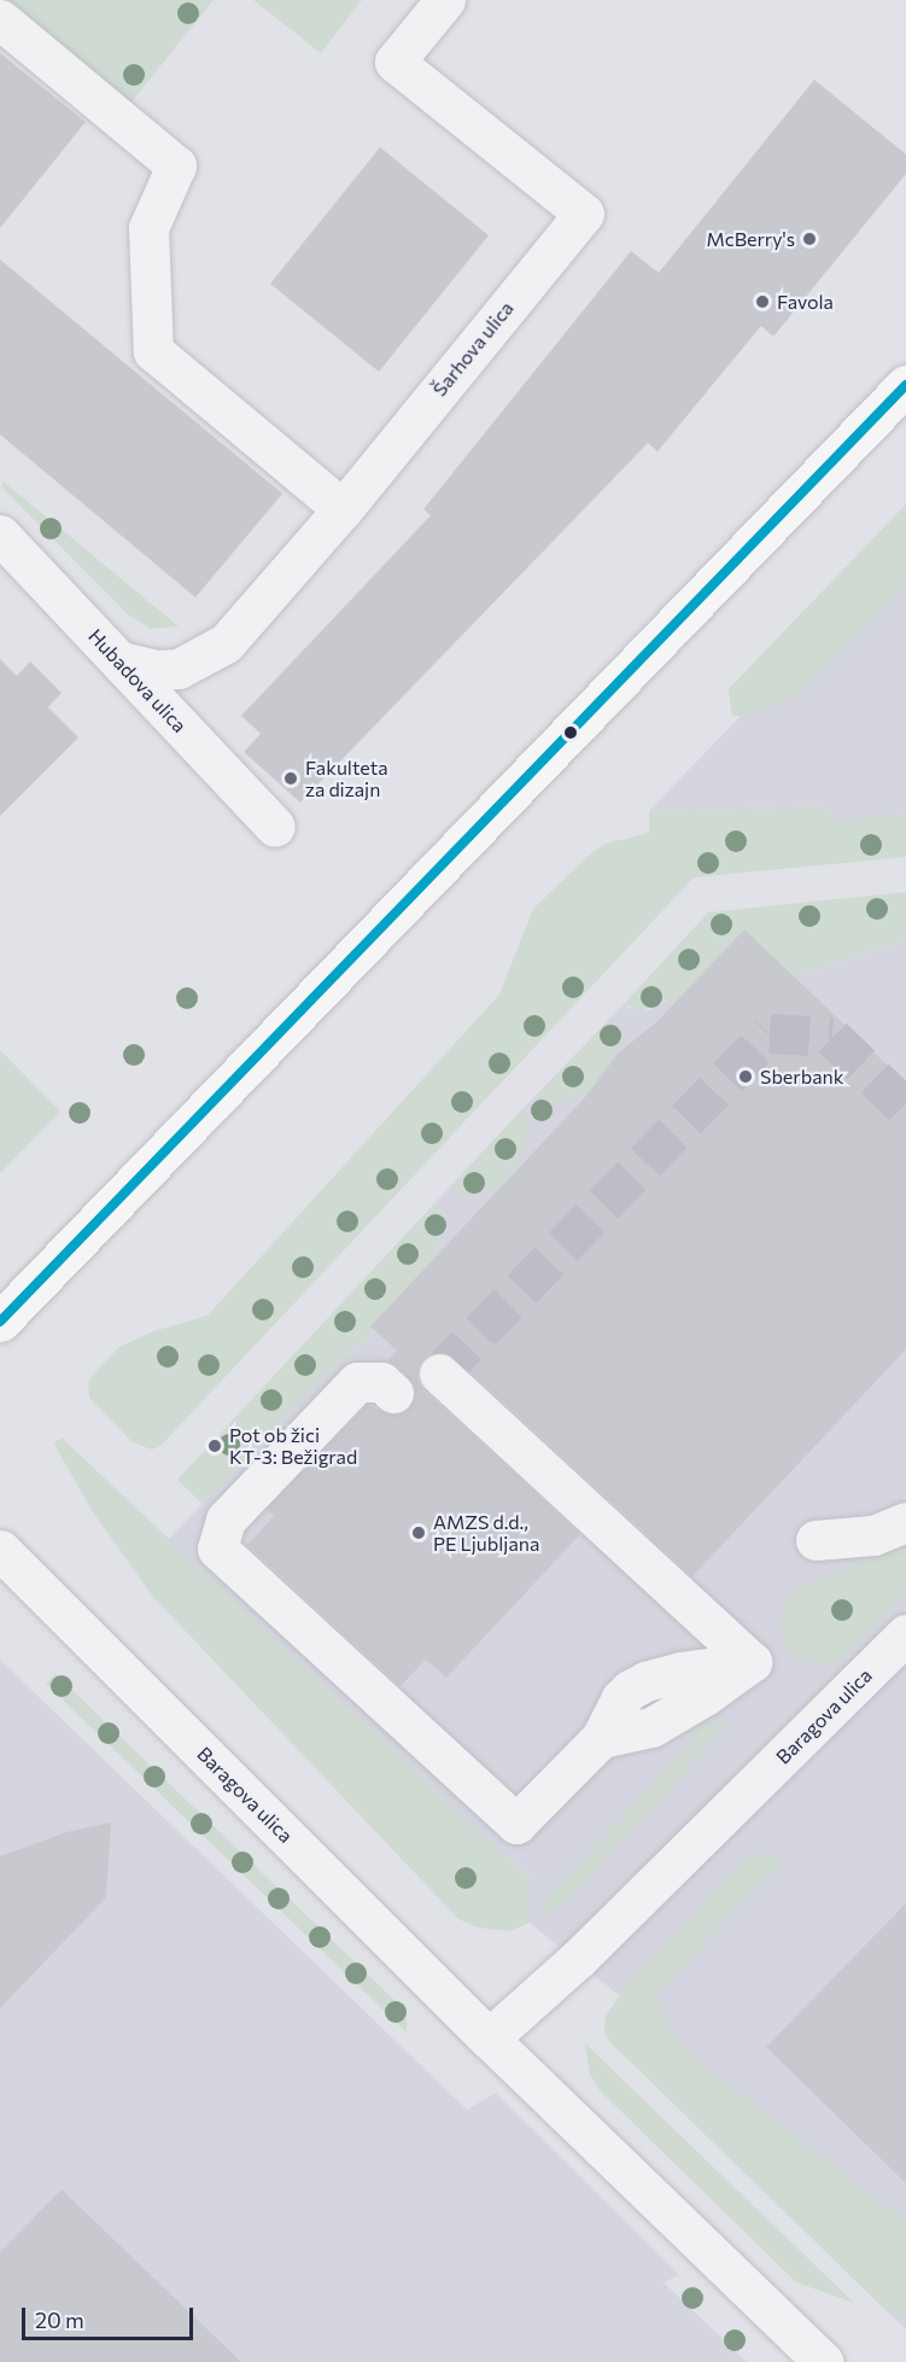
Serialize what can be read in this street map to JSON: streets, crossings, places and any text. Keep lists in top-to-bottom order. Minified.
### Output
{"streets":{"street":["Šarhova ulica","Hubadova ulica","Baragova ulica"]},"crossings":[["Šarhova ulica","Hubadova ulica"]],"places":["McBerry's","Favola","Fakulteta za dizajn","Sberbank","Pot ob žici KT-3: Bežigrad","AMZS d.d., PE Ljubljana"],"scale_bar":"20 m"}
